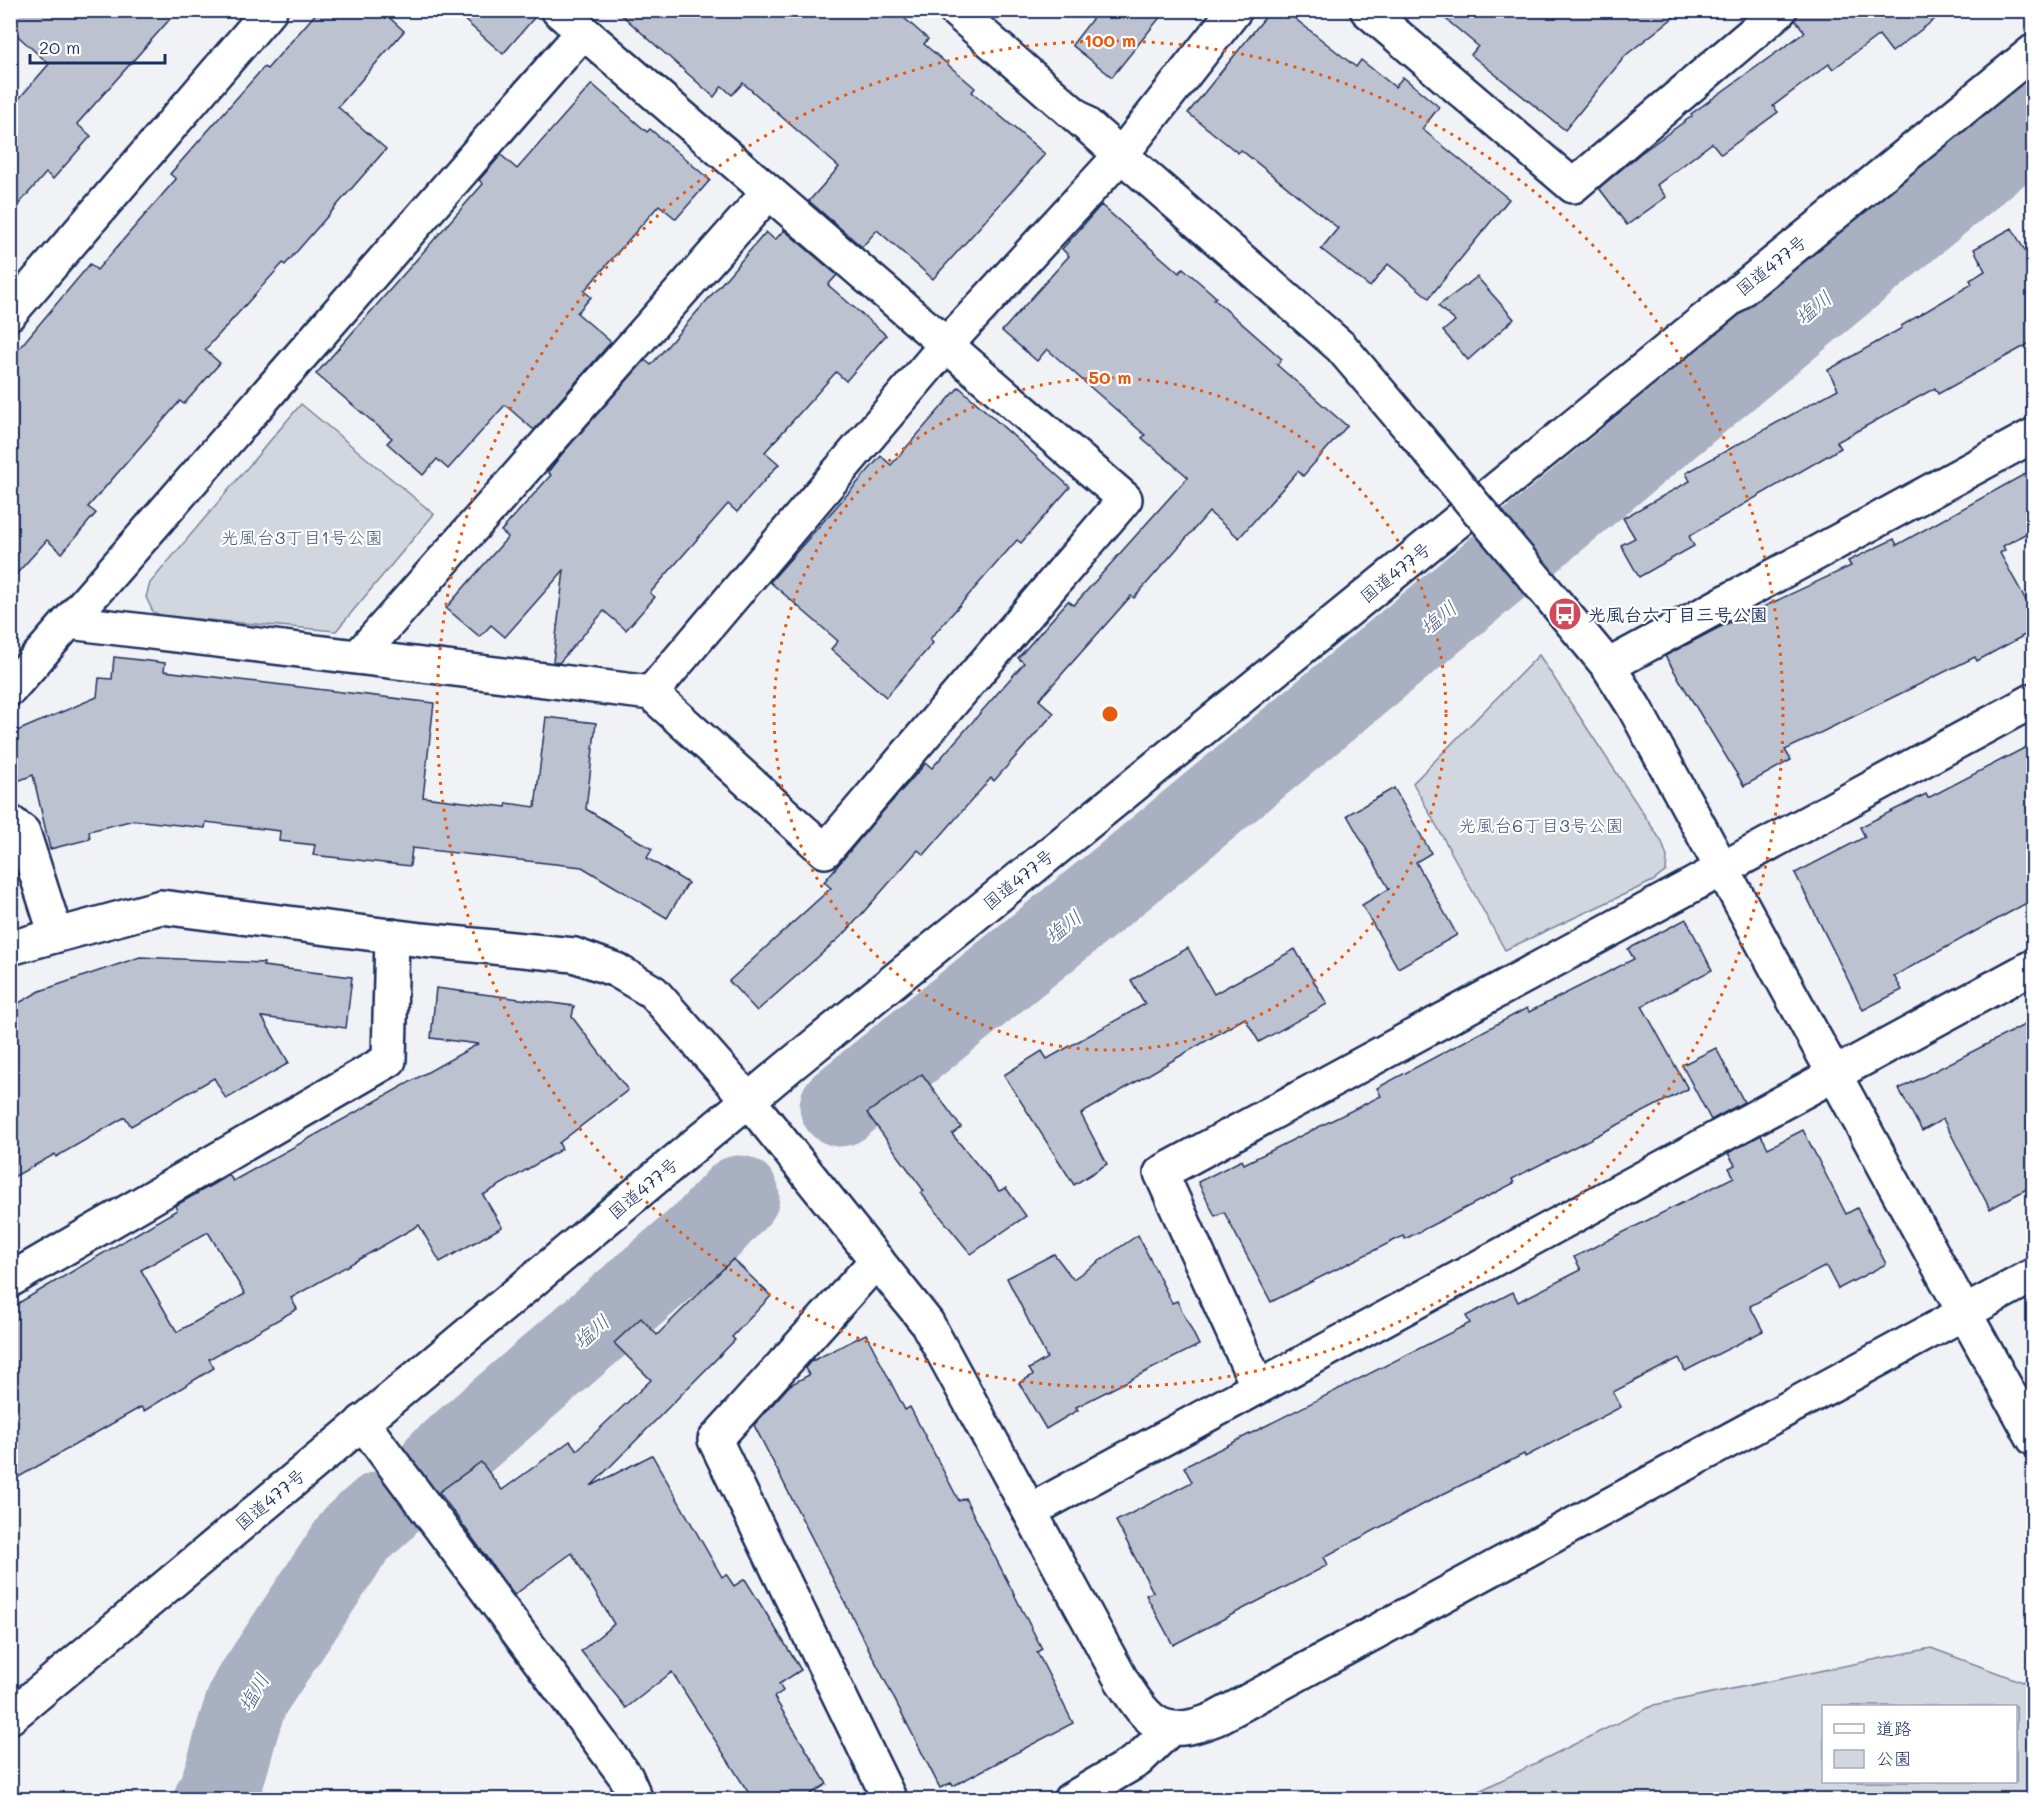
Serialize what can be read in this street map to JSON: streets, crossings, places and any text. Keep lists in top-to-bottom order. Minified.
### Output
{"streets":{"main road":["国道477号"]},"water":["塩川"],"parks":["光風台3丁目1号公園","光風台6丁目3号公園"],"places":{"bus stop":["光風台六丁目三号公園"]},"legend":["道路","公園"],"scale_bar":"20 m","rings":["100 m","50 m"]}
